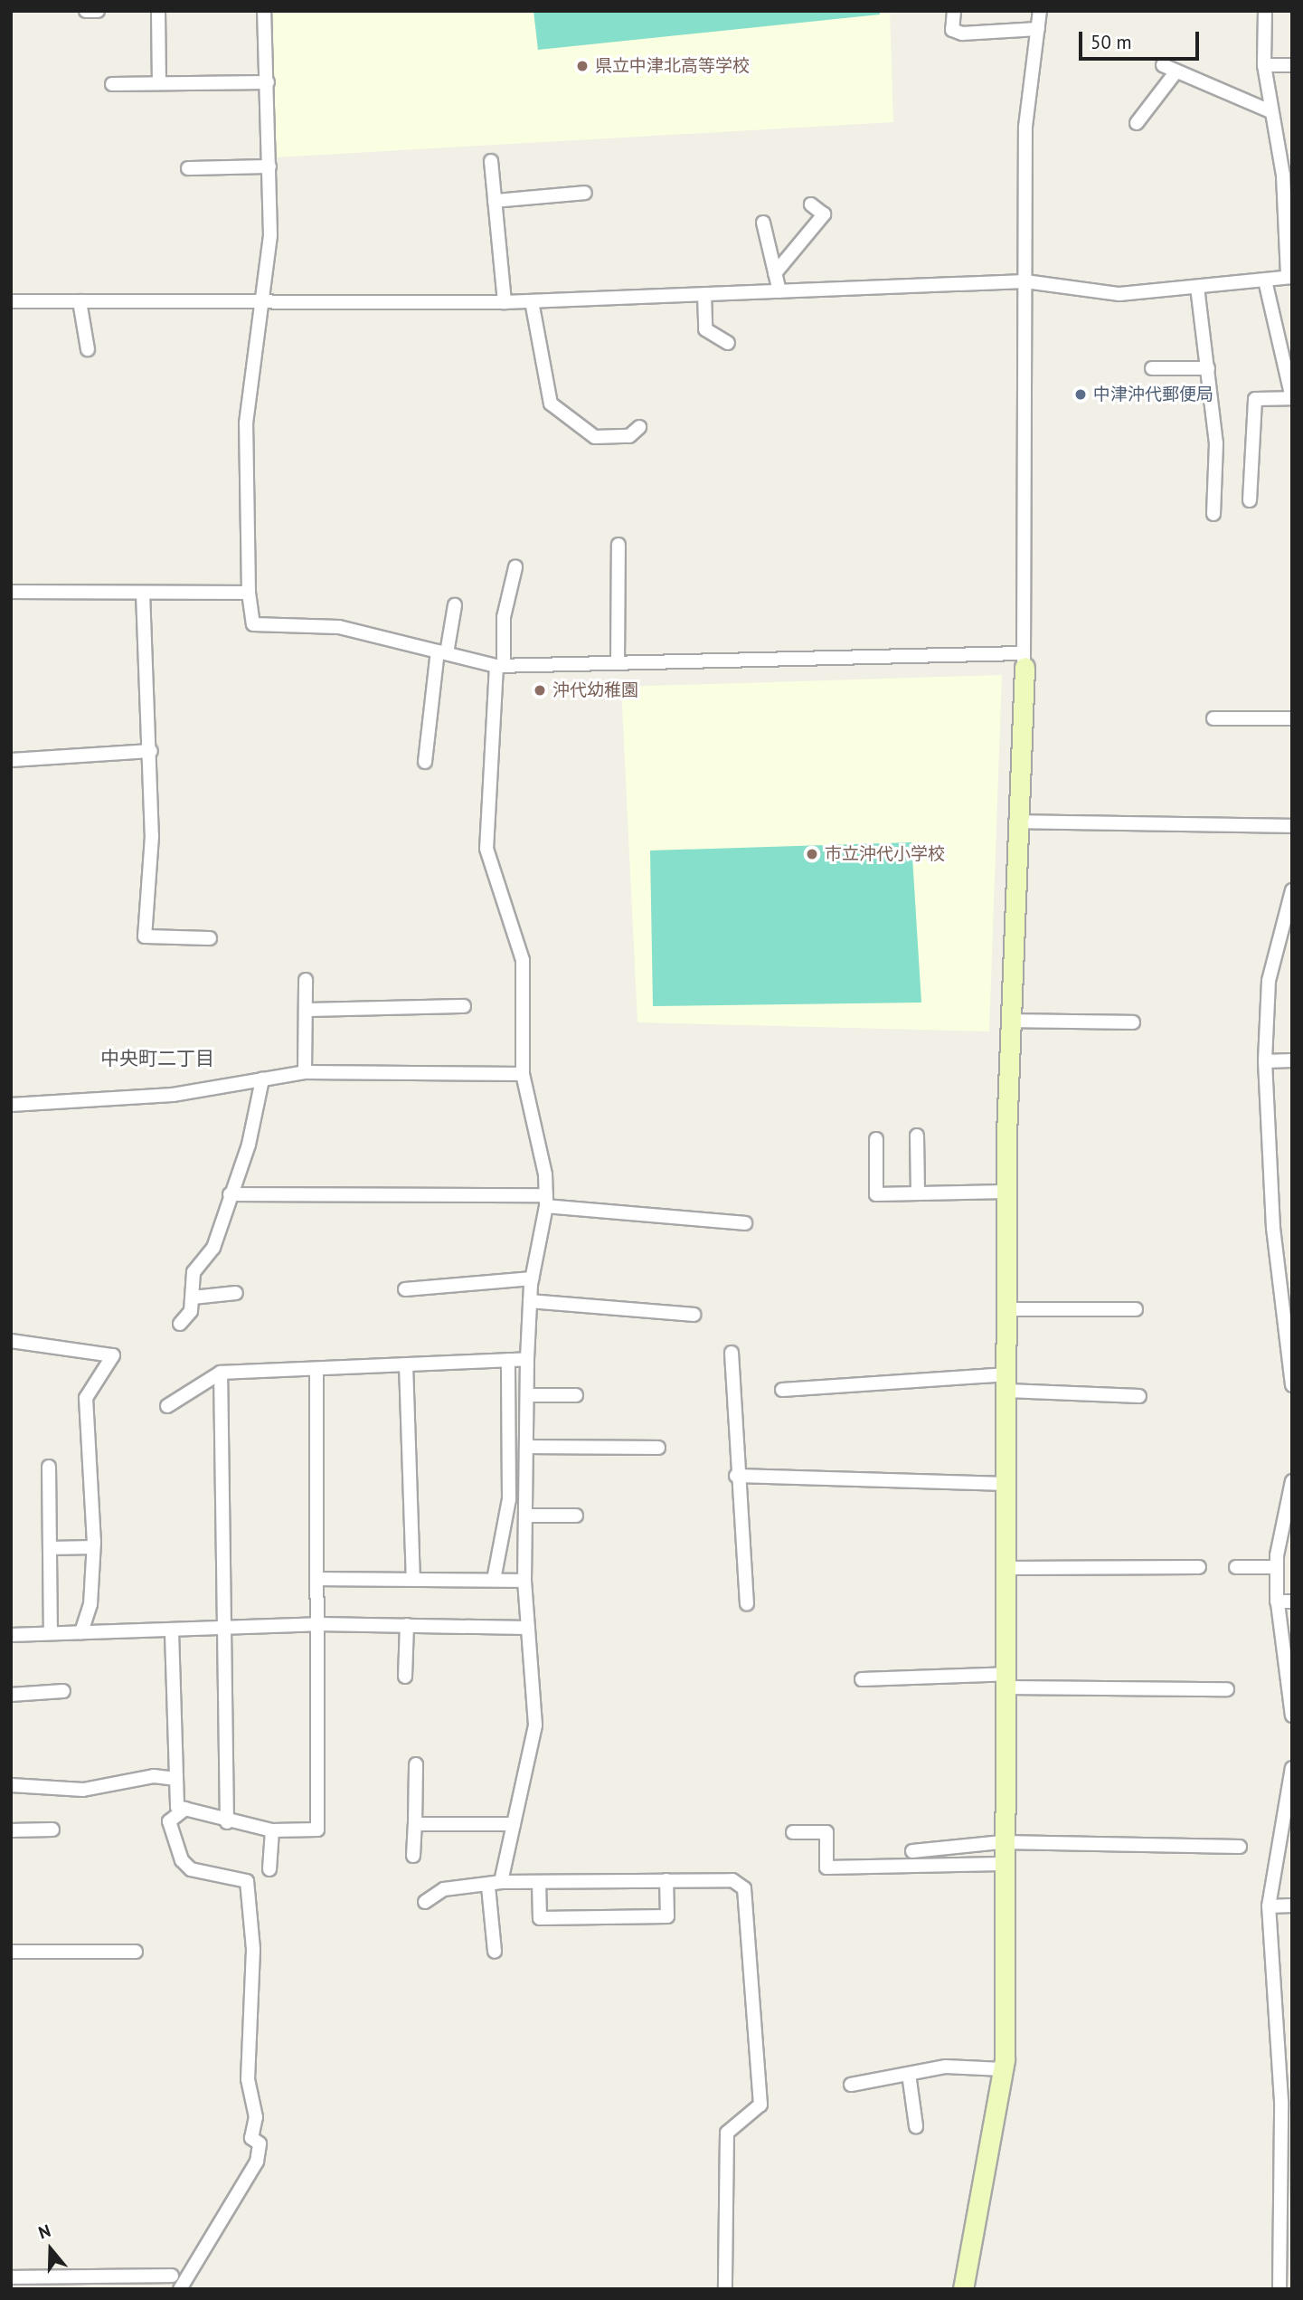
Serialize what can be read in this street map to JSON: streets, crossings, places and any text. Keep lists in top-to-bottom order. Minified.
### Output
{"districts":["中央町二丁目"],"places":["県立中津北高等学校","中津沖代郵便局","沖代幼稚園","市立沖代小学校"],"scale_bar":"50 m","north":"top"}
